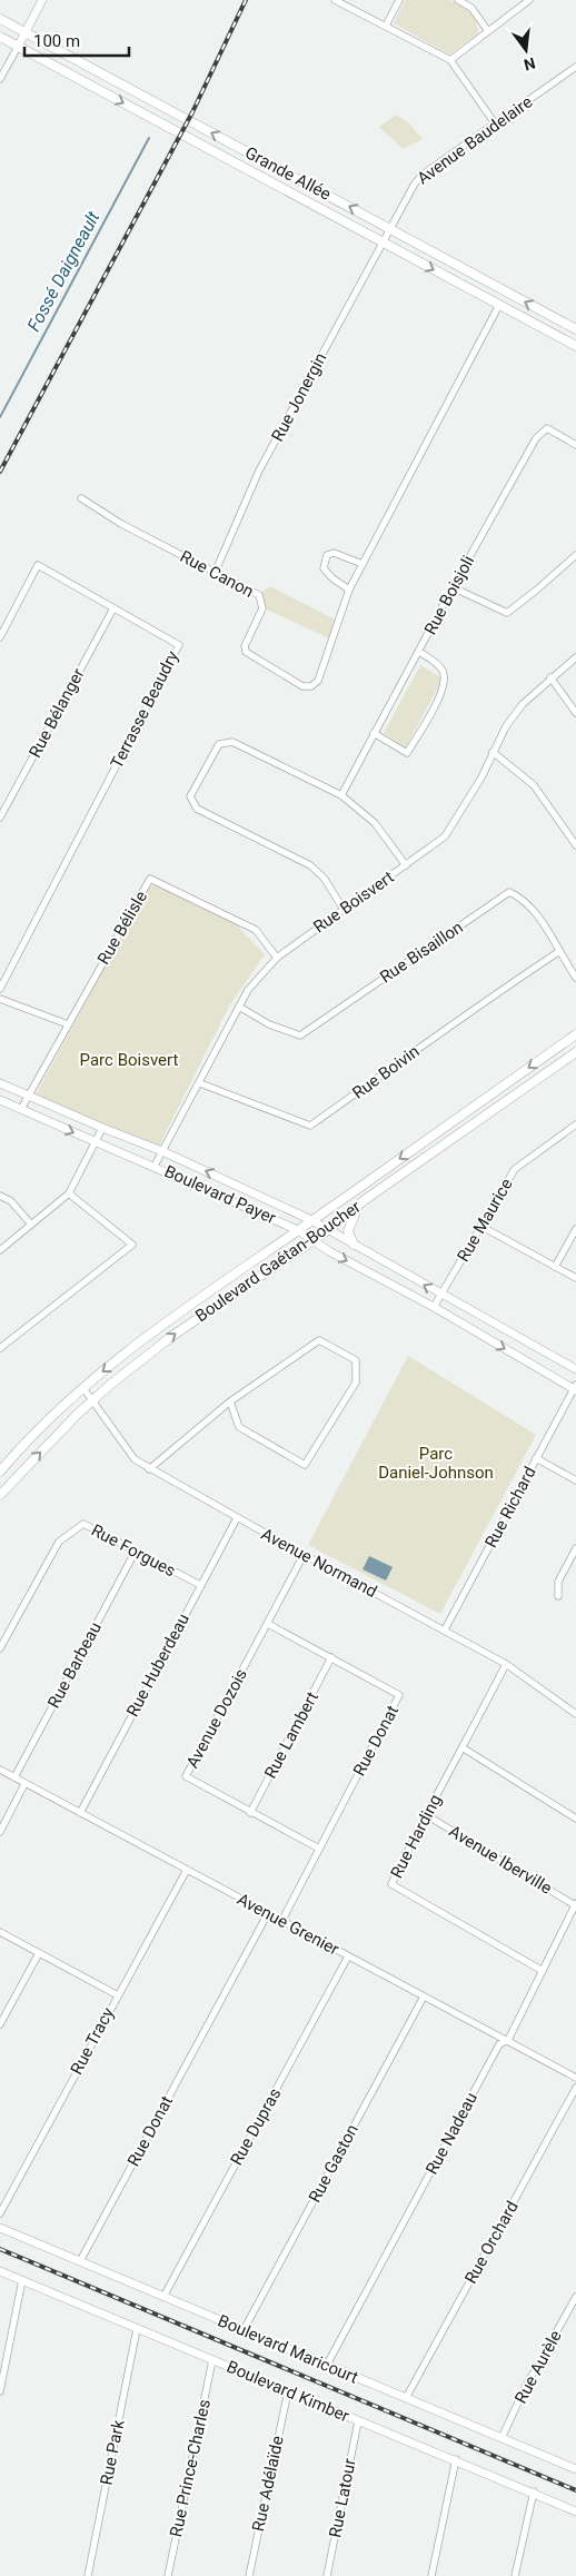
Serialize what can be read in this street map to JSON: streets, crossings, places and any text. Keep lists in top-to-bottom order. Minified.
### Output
{"streets":{"main road":["Grande Allée","Boulevard Gaétan-Boucher"],"street":["Avenue Baudelaire","Rue Jonergin","Rue Canon","Rue Boisjoli","Terrasse Beaudry","Rue Bélanger","Rue Boisvert","Rue Bélisle","Rue Bisaillon","Rue Boivin","Boulevard Payer","Rue Maurice","Rue Richard","Rue Forgues","Avenue Normand","Rue Barbeau","Rue Huberdeau","Avenue Dozois","Rue Lambert","Rue Donat","Rue Harding","Avenue Iberville","Avenue Grenier","Rue Tracy","Rue Dupras","Rue Nadeau","Rue Gaston","Rue Orchard","Boulevard Maricourt","Rue Aurèle","Boulevard Kimber","Rue Park","Rue Prince-Charles","Rue Adélaïde","Rue Latour"]},"crossings":[["Avenue Baudelaire","Grande Allée"],["Avenue Baudelaire","Rue Jonergin"],["Grande Allée","Rue Jonergin"],["Grande Allée","Rue Canon"],["Rue Jonergin","Rue Canon"],["Terrasse Beaudry","Rue Bélanger"],["Rue Boisvert","Rue Bélisle"],["Rue Boisvert","Rue Bisaillon"],["Rue Boisvert","Rue Boivin"],["Rue Boisvert","Boulevard Payer"],["Rue Bélisle","Boulevard Payer"],["Rue Bisaillon","Rue Boivin"],["Boulevard Payer","Rue Maurice"],["Boulevard Payer","Boulevard Gaétan-Boucher"],["Boulevard Payer","Rue Richard"],["Boulevard Gaétan-Boucher","Avenue Normand"],["Rue Richard","Avenue Normand"],["Rue Forgues","Rue Barbeau"],["Rue Forgues","Rue Huberdeau"],["Avenue Normand","Rue Huberdeau"],["Avenue Normand","Avenue Dozois"],["Avenue Normand","Rue Harding"],["Rue Barbeau","Avenue Grenier"],["Rue Huberdeau","Avenue Grenier"],["Avenue Dozois","Rue Lambert"],["Avenue Dozois","Rue Donat"],["Rue Lambert","Rue Donat"],["Rue Donat","Avenue Grenier"],["Rue Donat","Boulevard Maricourt"],["Rue Harding","Avenue Iberville"],["Rue Harding","Rue Nadeau"],["Avenue Iberville","Rue Nadeau"],["Avenue Grenier","Rue Tracy"],["Avenue Grenier","Rue Dupras"],["Avenue Grenier","Rue Nadeau"],["Avenue Grenier","Rue Gaston"],["Rue Dupras","Boulevard Maricourt"],["Rue Nadeau","Boulevard Maricourt"],["Rue Gaston","Boulevard Maricourt"],["Rue Orchard","Boulevard Maricourt"],["Boulevard Maricourt","Rue Aurèle"],["Boulevard Kimber","Rue Park"],["Boulevard Kimber","Rue Prince-Charles"],["Boulevard Kimber","Rue Adélaïde"],["Boulevard Kimber","Rue Latour"]],"water":["Fossé Daigneault"],"parks":["Parc Boisvert","Parc Daniel-Johnson"],"scale_bar":"100 m","north":"bottom"}
